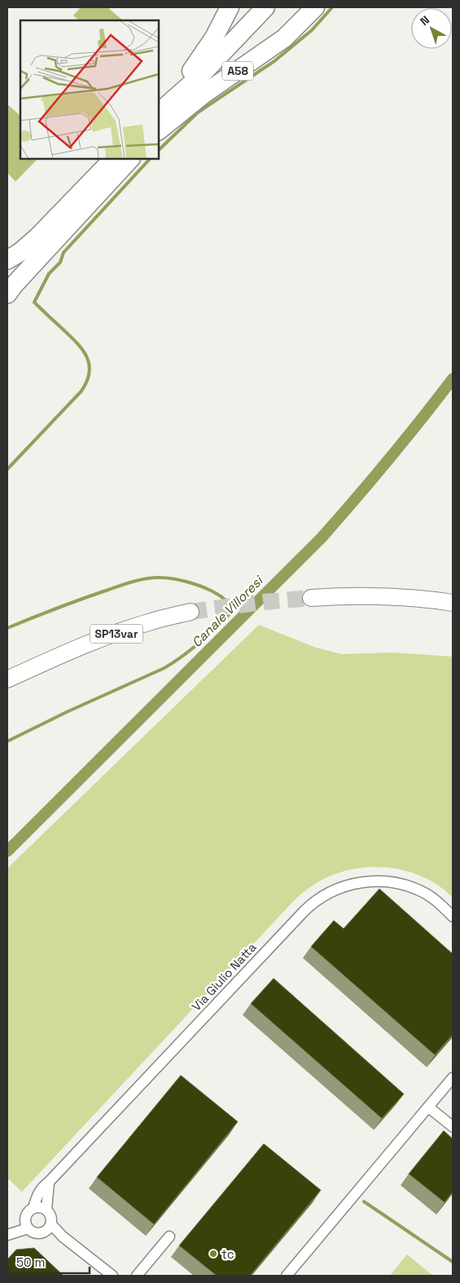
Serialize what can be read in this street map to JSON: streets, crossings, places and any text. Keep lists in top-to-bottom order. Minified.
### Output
{"streets":{"highway":["A58"],"main road":["SP13var"],"street":["Via Giulio Natta"]},"water":["Canale Villoresi"],"places":["tc"],"scale_bar":"50 m","north":"top left"}
